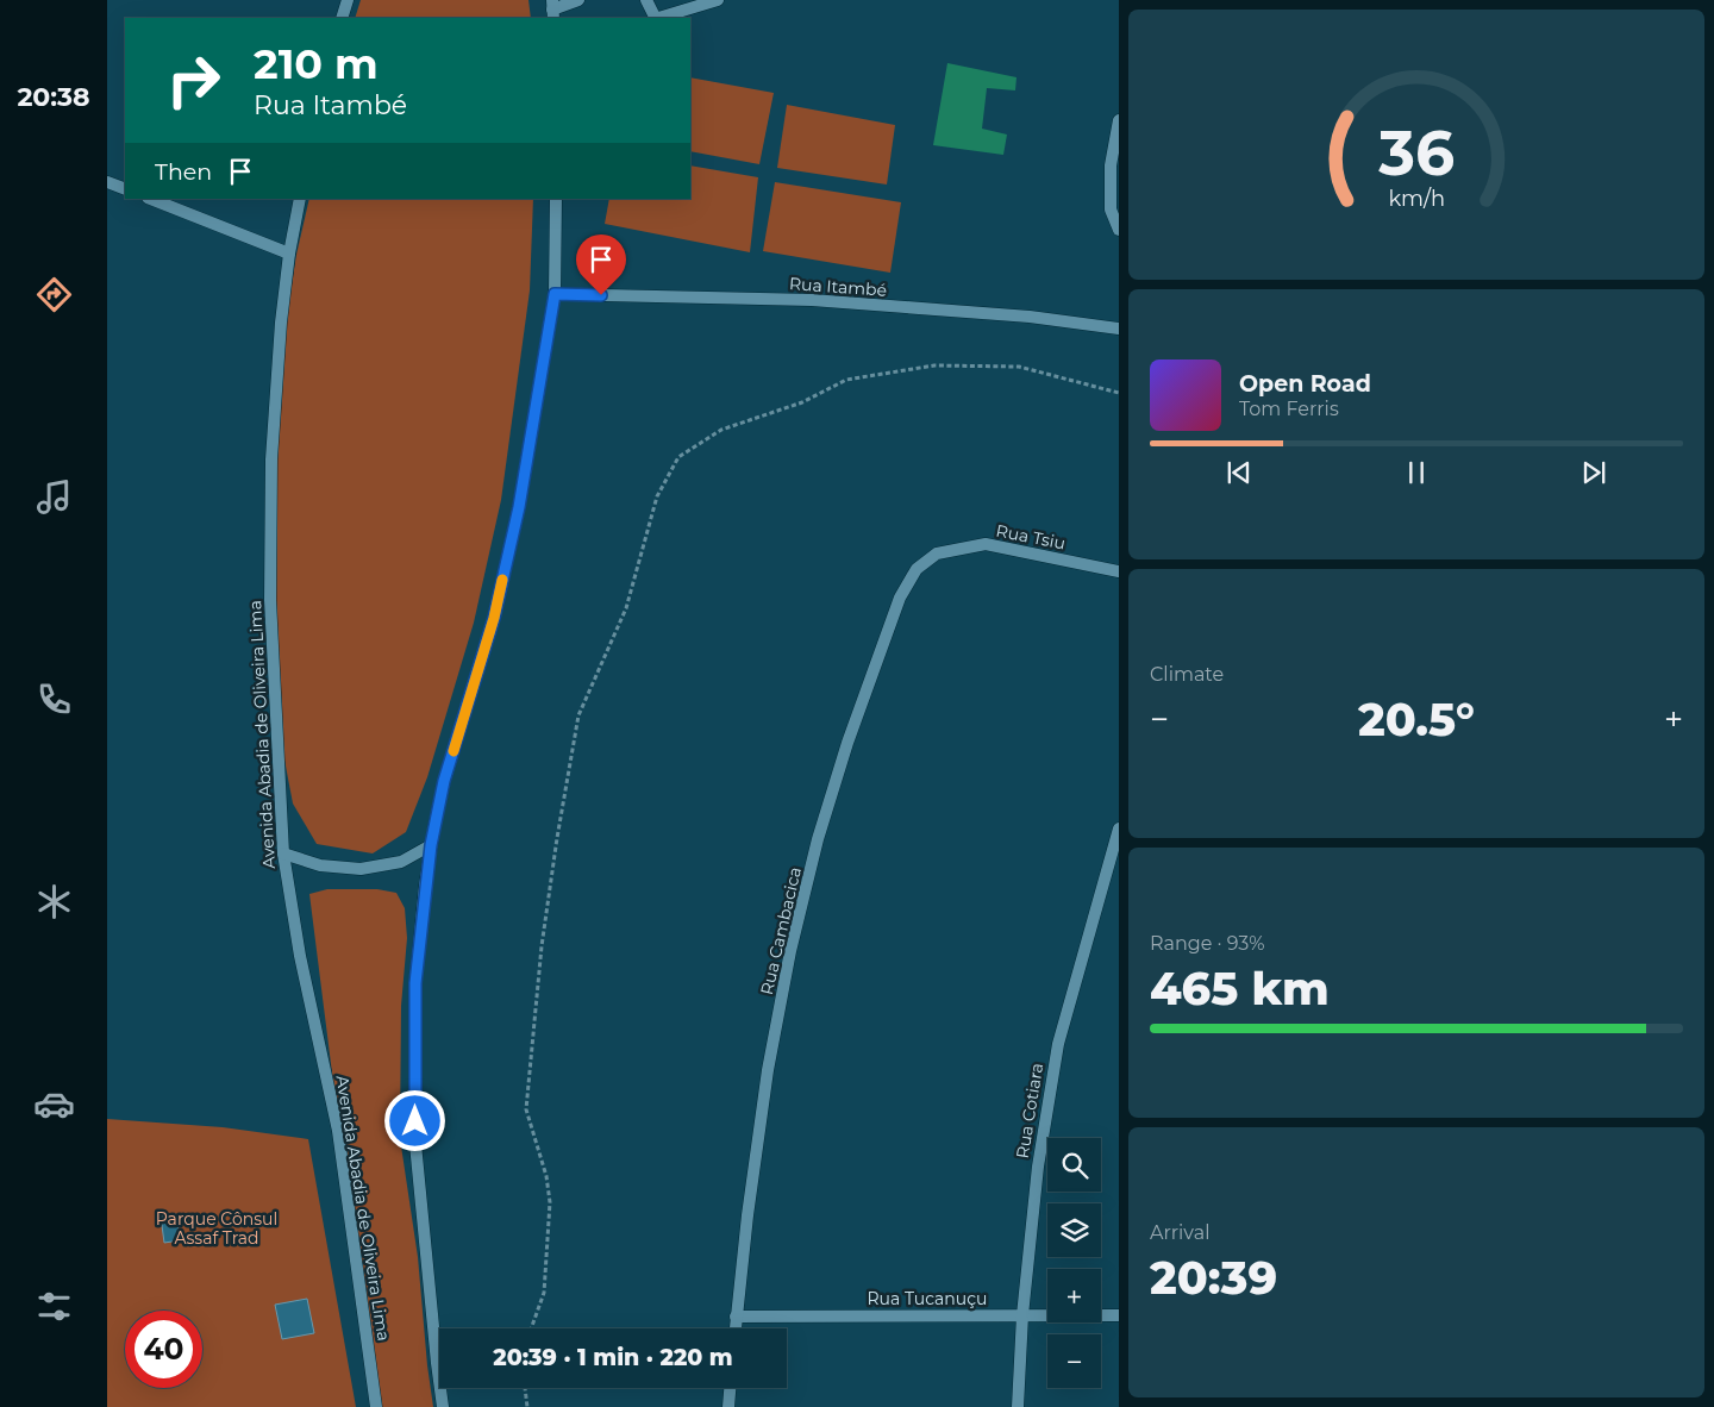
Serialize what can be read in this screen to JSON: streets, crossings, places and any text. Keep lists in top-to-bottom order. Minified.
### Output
{"streets":{"street":["Rua Itambé","Rua Tsiu","Avenida Abadia de Oliveira Lima","Rua Cambacica","Rua Cotiara","Rua Tucanuçu"]},"crossings":[["Rua Tsiu","Rua Cambacica"],["Rua Cambacica","Rua Tucanuçu"],["Rua Cotiara","Rua Tucanuçu"]],"parks":["Parque Cônsul Assaf Trad"],"page":{"tabs":"20:38","turn":["210 m","Rua Itambé"],"then":"Then","song":["Open Road","Tom Ferris"],"tile":["Climate",["Range · 93%","465 km"],["Arrival","20:39"]],"heat":["−","20.5°","+"],"map_buttons":["+","−"],"limit":"40","trip":"20:39 · 1 min · 220 m","gauge":["36","km/h"]}}
